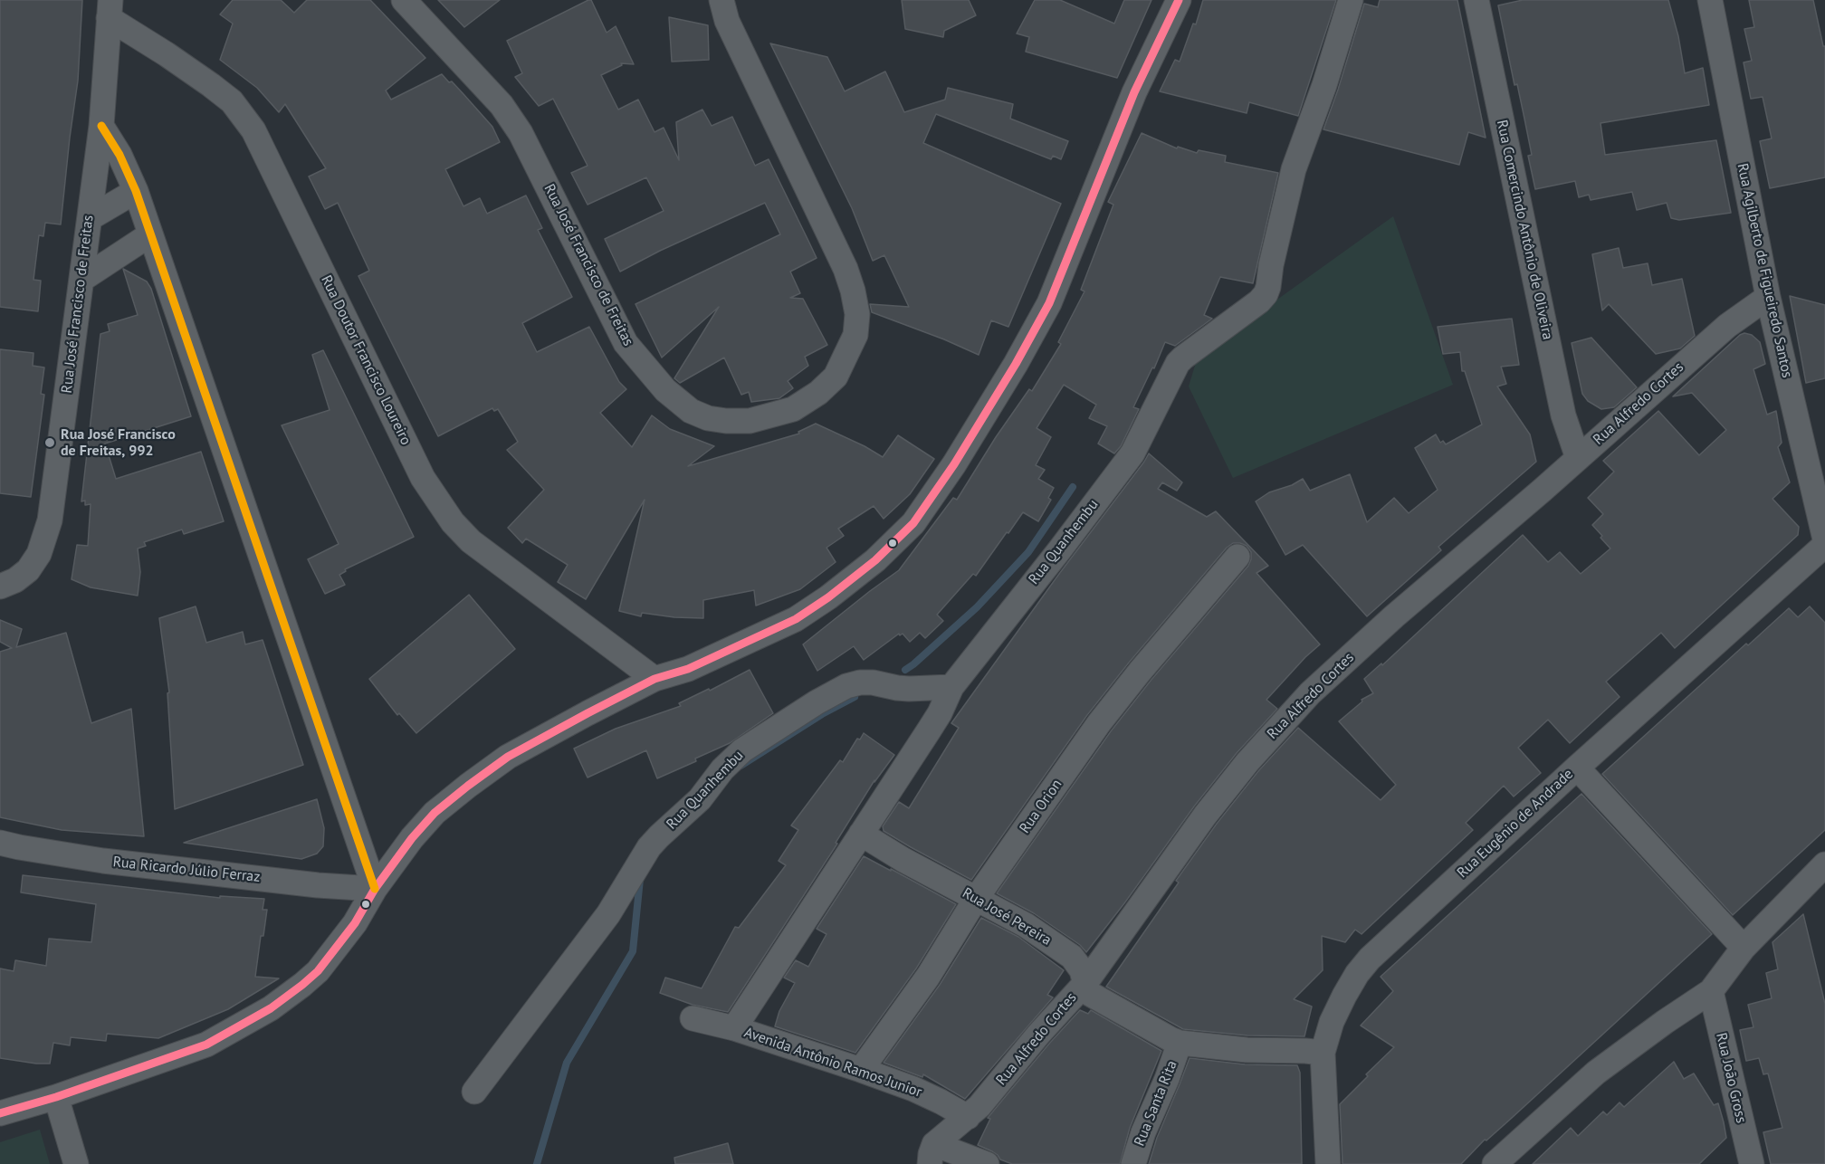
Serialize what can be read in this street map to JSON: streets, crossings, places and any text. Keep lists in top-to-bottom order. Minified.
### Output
{"streets":{"street":["Rua Comercindo Antônio de Oliveira","Rua José Francisco de Freitas","Rua Agilberto de Figueiredo Santos","Rua Doutor Francisco Loureiro","Rua Alfredo Cortes","Rua Quanhembu","Rua Orion","Rua Eugênio de Andrade","Rua Ricardo Júlio Ferraz","Rua José Pereira","Avenida Antônio Ramos Junior","Rua João Gross","Rua Santa Rita"]},"crossings":[["Rua Comercindo Antônio de Oliveira","Rua Alfredo Cortes"],["Rua José Francisco de Freitas","Rua Doutor Francisco Loureiro"],["Rua Agilberto de Figueiredo Santos","Rua Alfredo Cortes"],["Rua Alfredo Cortes","Rua José Pereira"],["Rua Alfredo Cortes","Avenida Antônio Ramos Junior"],["Rua Quanhembu","Rua José Pereira"],["Rua Quanhembu","Avenida Antônio Ramos Junior"],["Rua Orion","Rua José Pereira"],["Rua Orion","Avenida Antônio Ramos Junior"],["Rua Eugênio de Andrade","Rua José Pereira"],["Rua José Pereira","Rua Santa Rita"]],"places":["Rua José Francisco de Freitas, 992"]}
